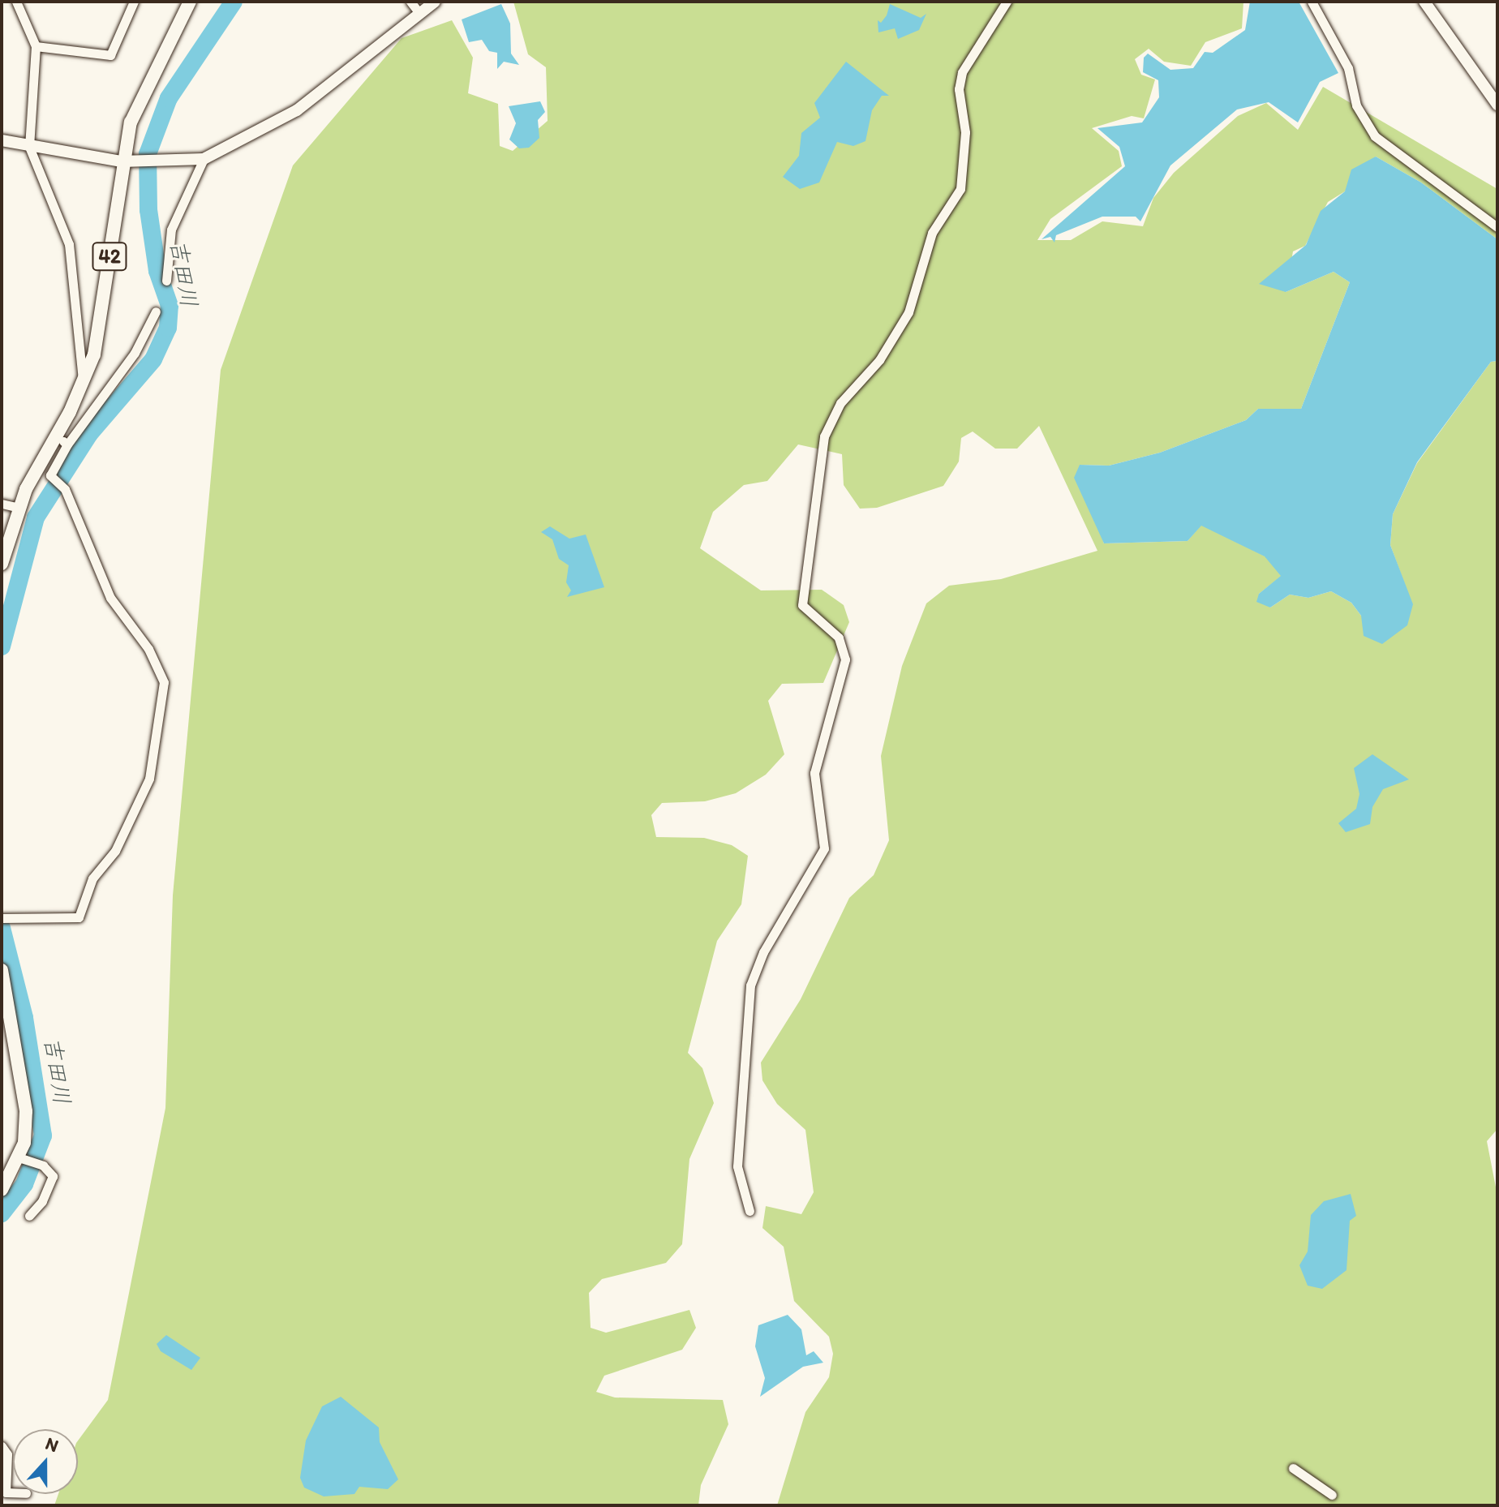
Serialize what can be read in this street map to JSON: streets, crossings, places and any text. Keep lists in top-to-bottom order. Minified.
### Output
{"streets":{"main road":["42"]},"water":["吉田川"],"north":"top"}
